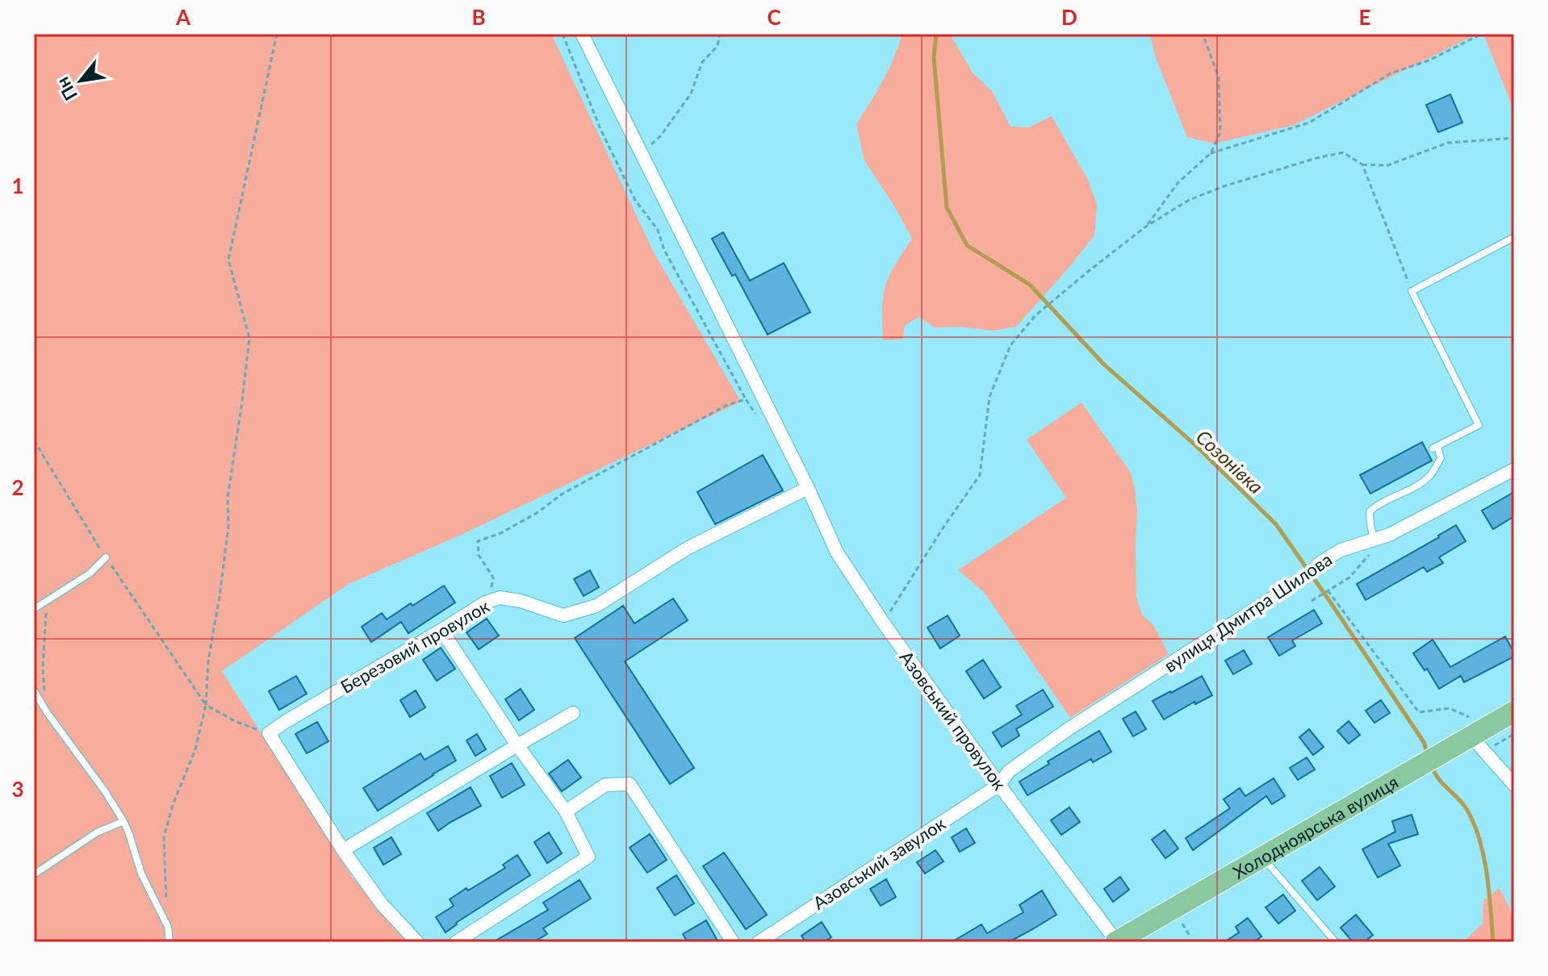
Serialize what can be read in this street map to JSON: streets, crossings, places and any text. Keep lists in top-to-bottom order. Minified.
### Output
{"streets":{"main road":["Холодноярська вулиця"],"street":["вулиця Дмитра Шилова","Березовий провулок","Азовський провулок","Азовський завулок"]},"crossings":[["вулиця Дмитра Шилова","Азовський провулок"],["вулиця Дмитра Шилова","Азовський завулок"],["Березовий провулок","Азовський провулок"],["Азовський провулок","Холодноярська вулиця"],["Азовський провулок","Азовський завулок"]],"water":["Созонівка"],"north":"bottom left","grid":{"columns":["A","B","C","D","E"],"rows":["1","2","3"]}}
